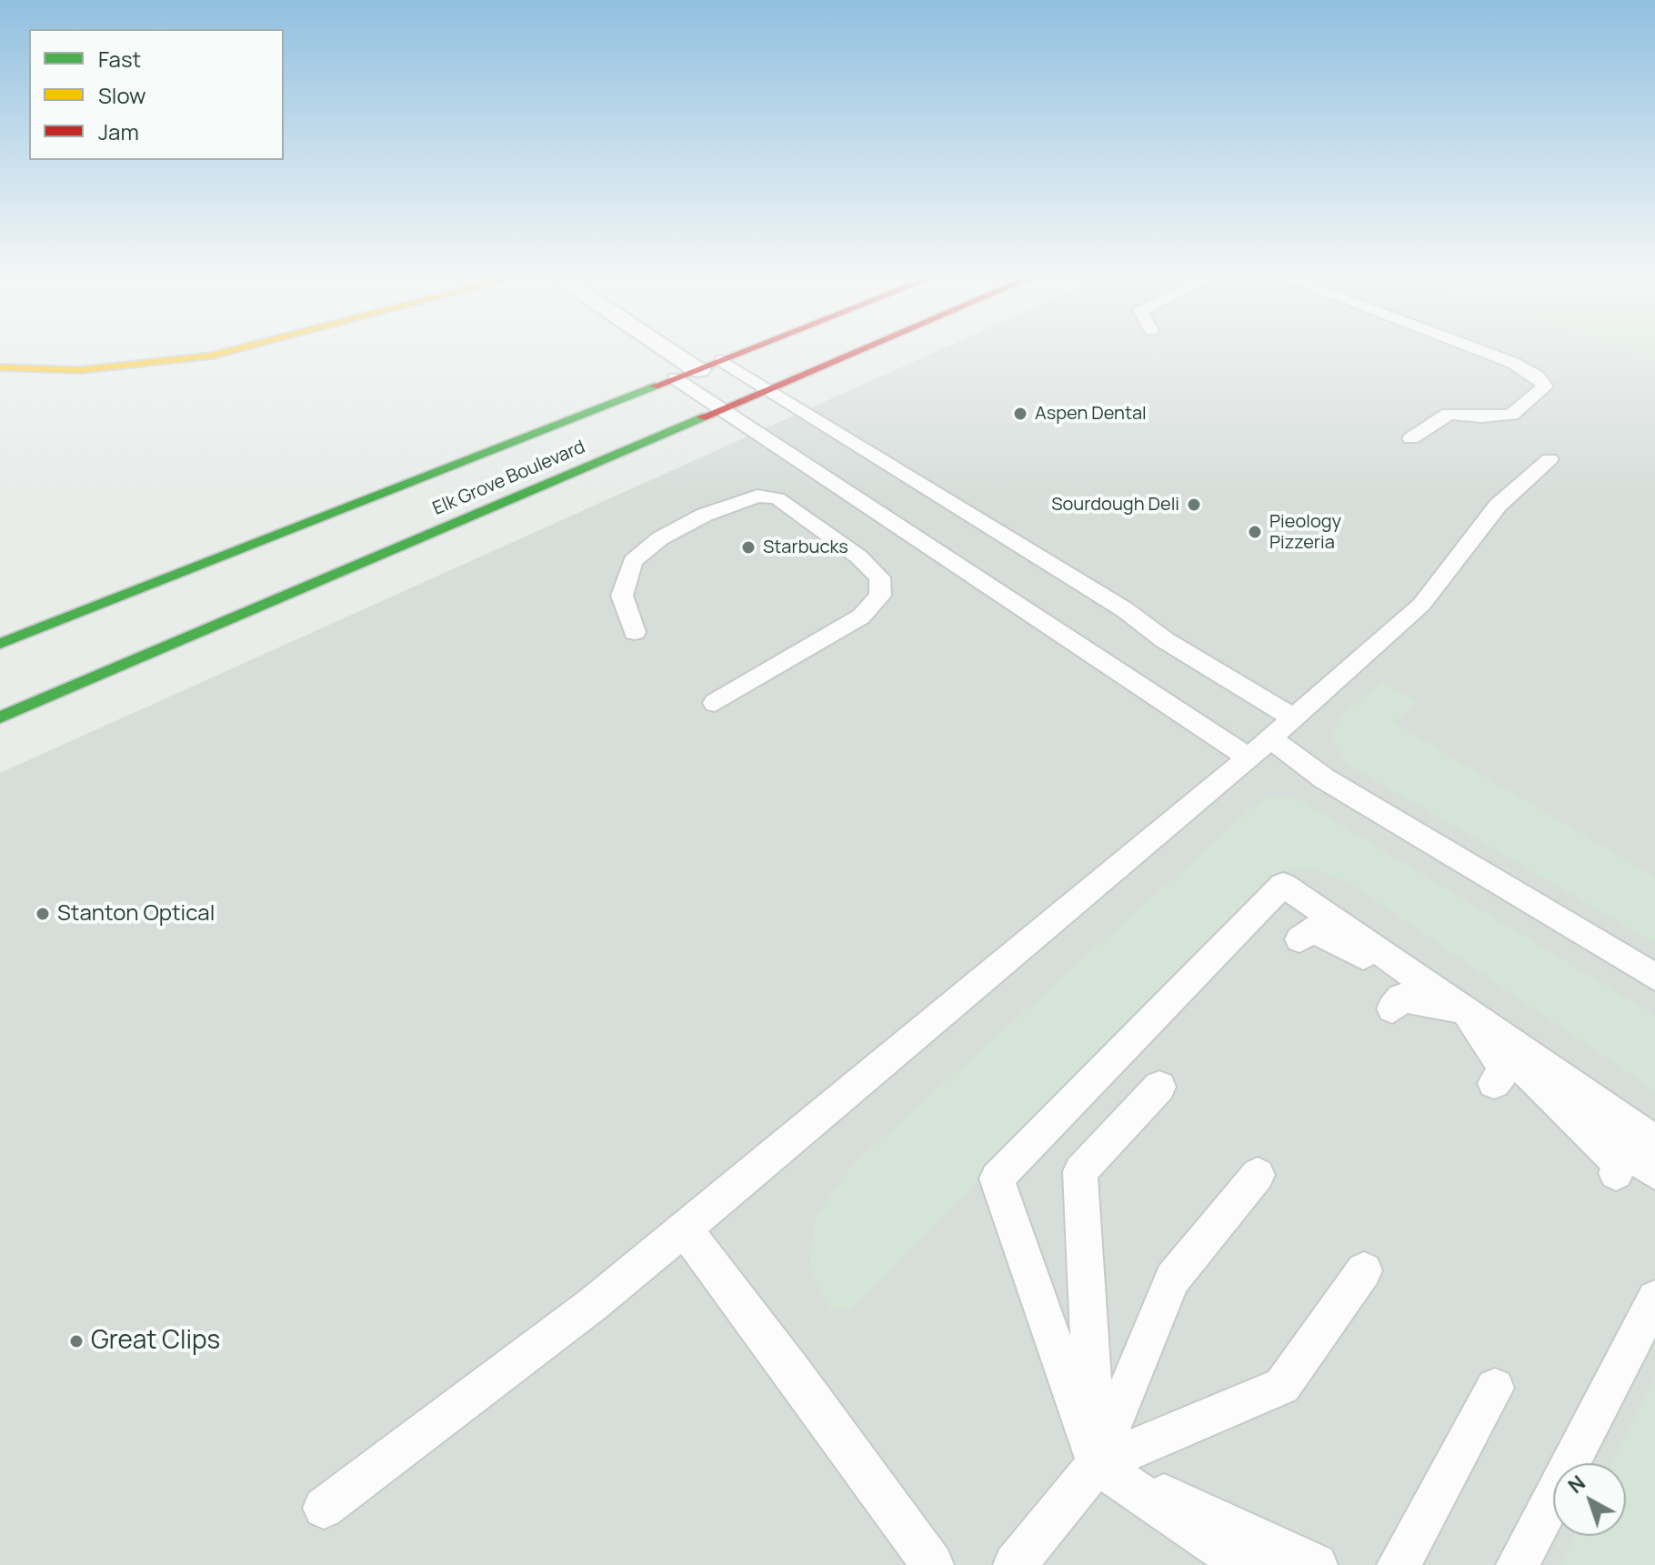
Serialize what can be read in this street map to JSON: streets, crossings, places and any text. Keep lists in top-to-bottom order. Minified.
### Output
{"streets":{"main road":["Elk Grove Boulevard"]},"places":["Aspen Dental","Sourdough Deli","Pieology Pizzeria","Starbucks","Stanton Optical","Great Clips"],"legend":["Fast","Slow","Jam"],"north":"top left"}
